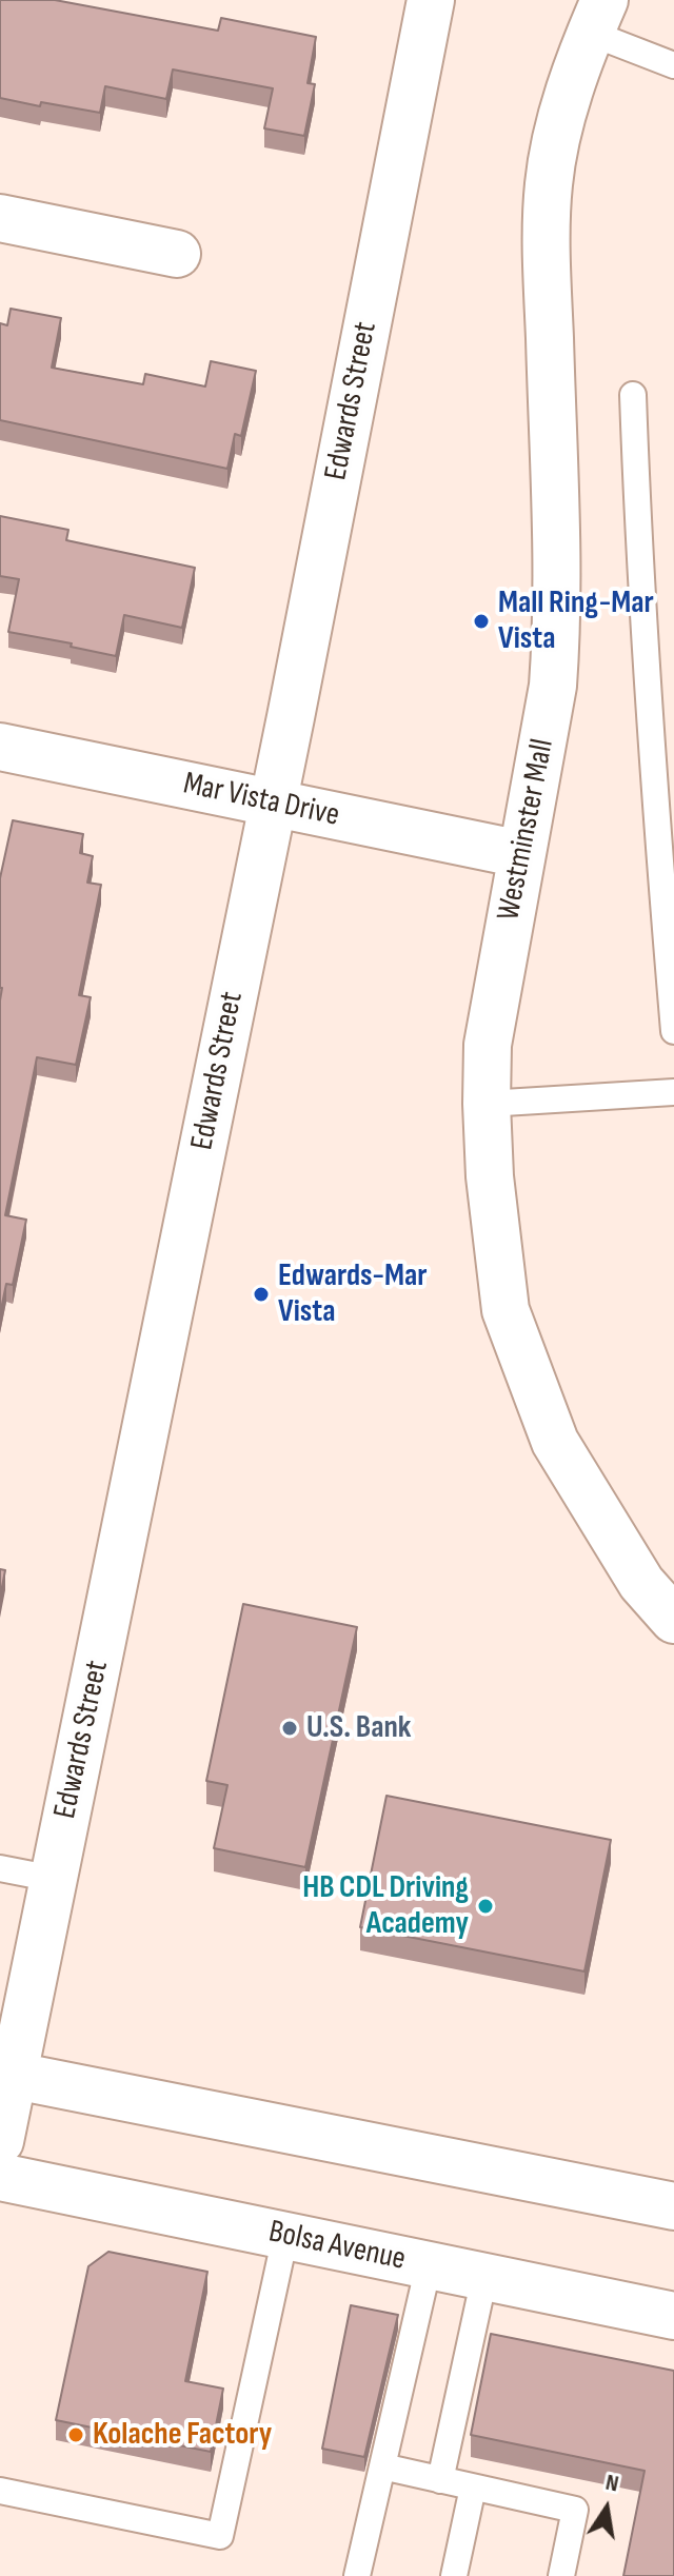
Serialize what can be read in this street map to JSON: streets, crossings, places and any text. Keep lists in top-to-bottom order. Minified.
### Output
{"streets":{"street":["Edwards Street","Mar Vista Drive","Westminster Mall","Bolsa Avenue"]},"crossings":[["Edwards Street","Mar Vista Drive"],["Mar Vista Drive","Westminster Mall"]],"places":["Mall Ring-Mar Vista","Edwards-Mar Vista","U.S. Bank","HB CDL Driving Academy","Kolache Factory"],"north":"top"}
